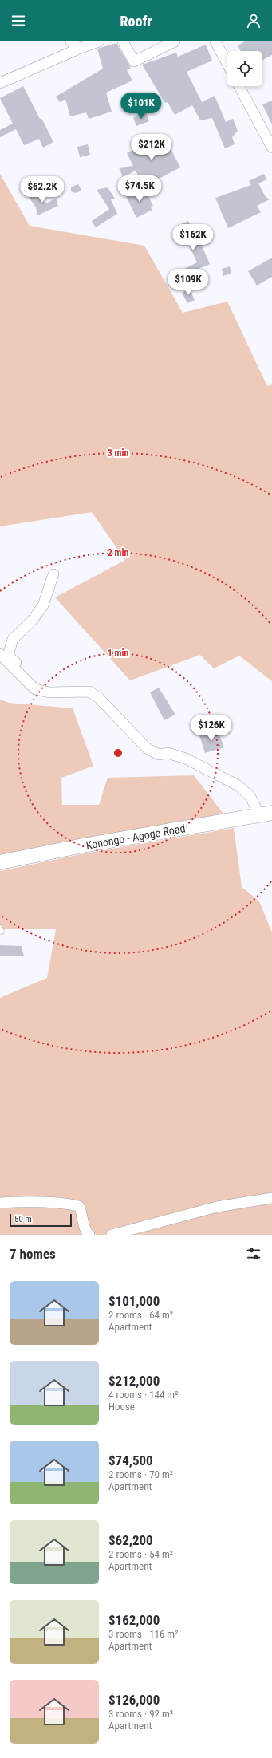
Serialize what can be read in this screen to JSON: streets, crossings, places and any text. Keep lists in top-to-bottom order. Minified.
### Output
{"streets":{"main road":["Konongo - Agogo Road"]},"scale_bar":"50 m","page":{"header":"Roofr","price":["$101K","$212K","$74.5K","$62.2K","$162K","$109K","$126K"],"scale":"50 m","heading":"7 homes","list":[{"name":"$101,000","note":"2 rooms · 64 m² · Apartment"},{"name":"$212,000","note":"4 rooms · 144 m² · House"},{"name":"$74,500","note":"2 rooms · 70 m² · Apartment"},{"name":"$62,200","note":"2 rooms · 54 m² · Apartment"},{"name":"$162,000","note":"3 rooms · 116 m² · Apartment"},{"name":"$126,000","note":"3 rooms · 92 m² · Apartment"}]},"rings":["3 min","2 min","1 min"]}
